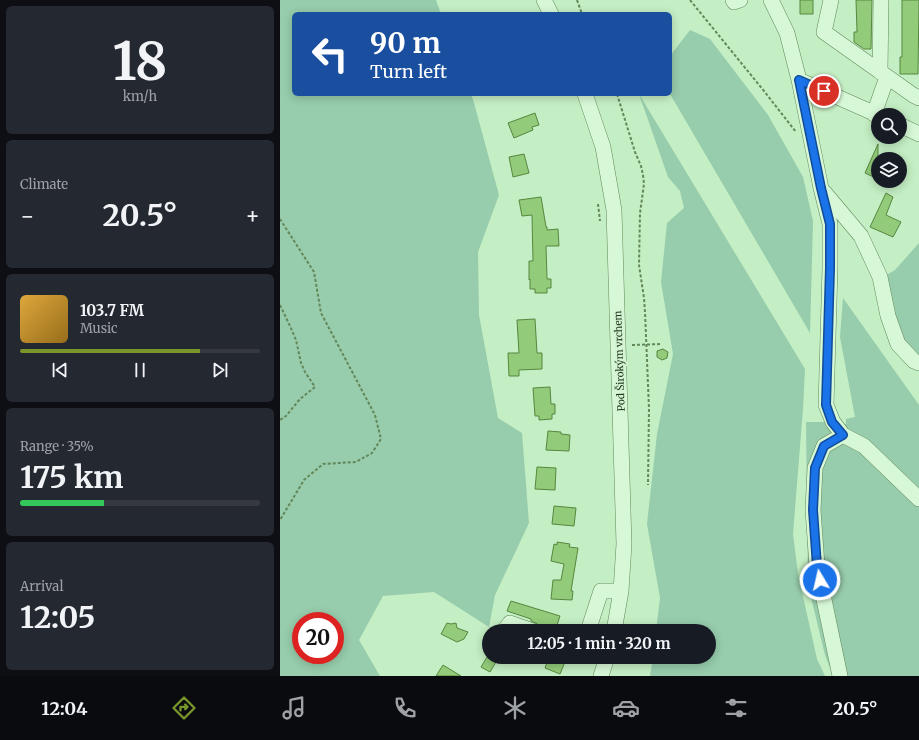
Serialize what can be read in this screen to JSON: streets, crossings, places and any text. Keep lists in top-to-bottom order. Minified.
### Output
{"streets":{"street":["Pod Širokým vrchem"]},"page":{"tile":[["18","km/h"],"Climate",["Range · 35%","175 km"],["Arrival","12:05"]],"turn":["90 m","Turn left"],"heat":["−","20.5°","+"],"song":["103.7 FM","Music"],"limit":"20","trip":"12:05 · 1 min · 320 m","tabs":["12:04","20.5°"]}}
